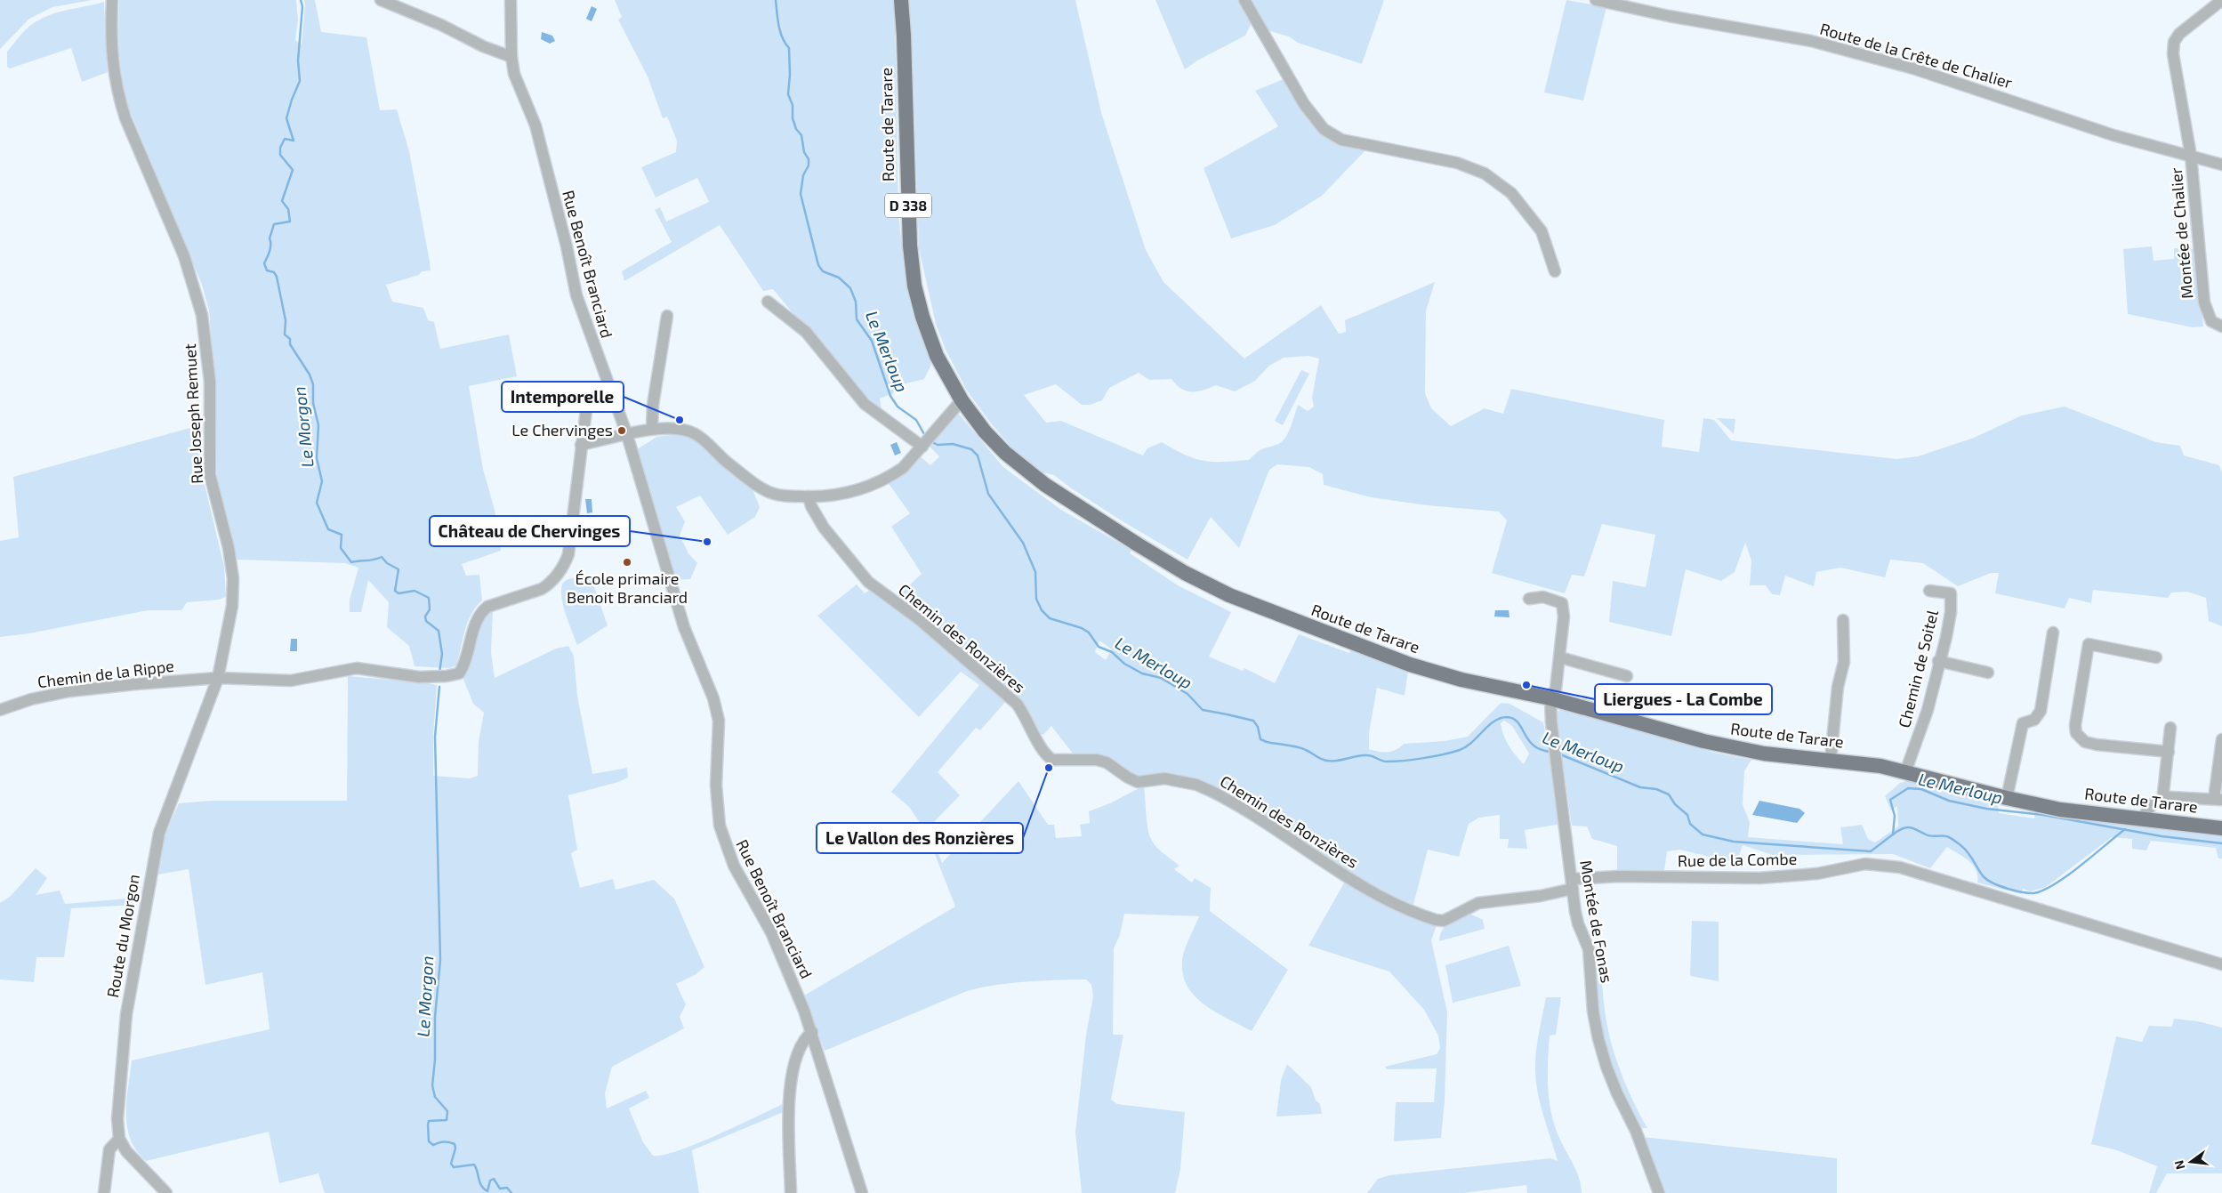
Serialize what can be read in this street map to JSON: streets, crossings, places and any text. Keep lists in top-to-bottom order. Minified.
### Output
{"streets":{"main road":["Route de Tarare","D 338"],"street":["Route de la Crête de Chalier","Montée de Chalier","Rue Benoît Branciard","Rue Joseph Remuet","Chemin des Ronzières","Chemin de Soitel","Chemin de la Rippe","Rue de la Combe","Montée de Fonas","Route du Morgon"]},"crossings":[["Route de la Crête de Chalier","Montée de Chalier"],["Route de Tarare","Chemin de Soitel"],["Route de Tarare","Montée de Fonas"],["Rue Joseph Remuet","Chemin de la Rippe"],["Rue Joseph Remuet","Route du Morgon"],["Chemin des Ronzières","Rue de la Combe"],["Chemin des Ronzières","Montée de Fonas"],["Chemin de la Rippe","Route du Morgon"],["Rue de la Combe","Montée de Fonas"]],"water":["Le Merloup","Le Morgon"],"places":["Intemporelle","Le Chervinges","Château de Chervinges","École primaire Benoit Branciard","Liergues - La Combe","Le Vallon des Ronzières"],"north":"left"}
